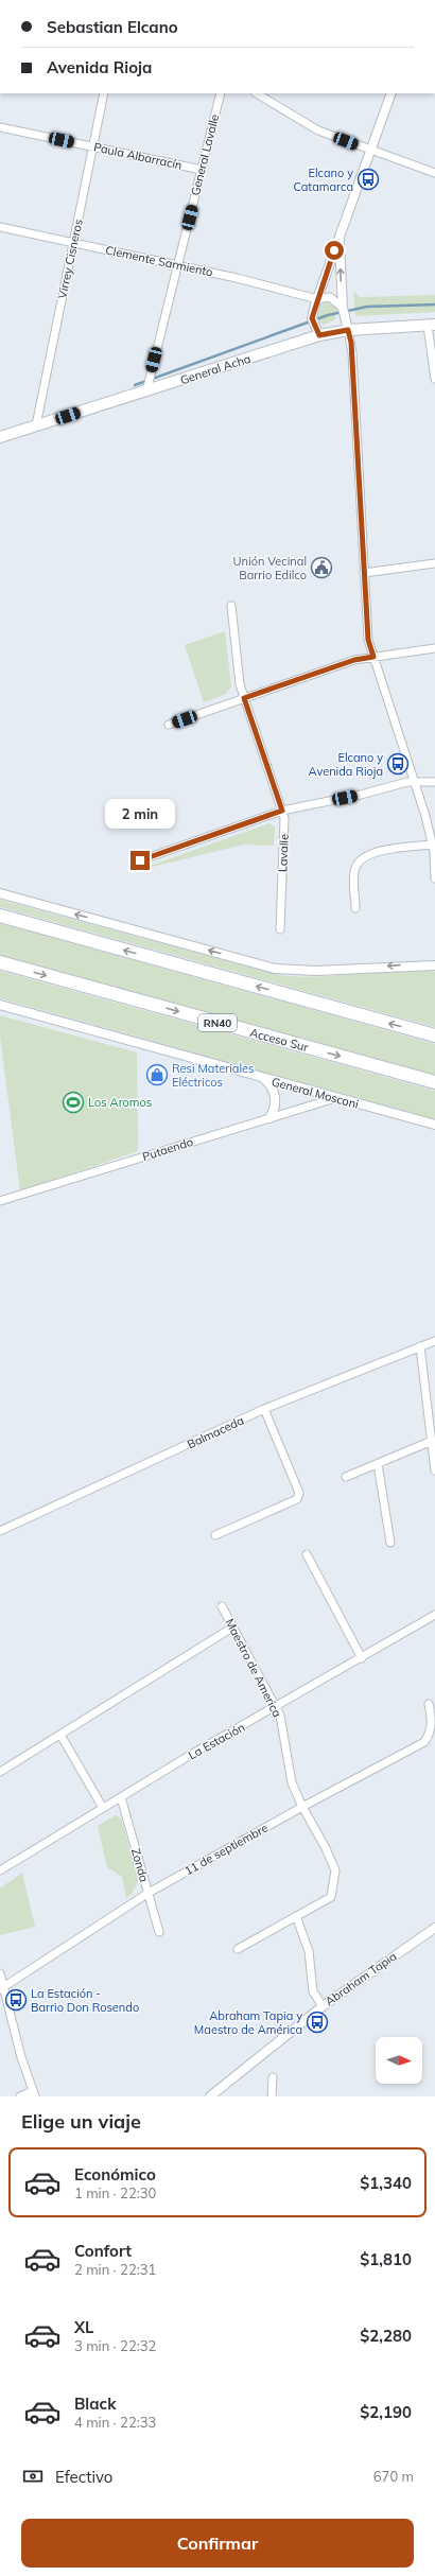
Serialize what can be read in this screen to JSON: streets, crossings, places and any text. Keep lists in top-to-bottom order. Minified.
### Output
{"streets":{"highway":["RN40","Acceso Sur"],"main road":["General Acha"],"street":["General Lavalle","Paula Albarracín","Virrey Cisneros","Clemente Sarmiento","Lavalle","General Mosconi","Putaendo","Balmaceda","Maestro de America","La Estación","11 de septiembre","Zonda","Abraham Tapia"]},"crossings":[["General Lavalle","Paula Albarracín"],["General Lavalle","Clemente Sarmiento"],["General Lavalle","General Acha"],["Paula Albarracín","Virrey Cisneros"],["Virrey Cisneros","Clemente Sarmiento"],["Virrey Cisneros","General Acha"],["General Mosconi","Putaendo"],["Maestro de America","La Estación"],["Maestro de America","11 de septiembre"],["La Estación","Zonda"],["11 de septiembre","Zonda"]],"places":{"bus stop":["Elcano y Catamarca","Elcano y Avenida Rioja","La Estación - Barrio Don Rosendo","Abraham Tapia y Maestro de América"],"public building":["Unión Vecinal Barrio Edilco"],"shop":["Resi Materiales Eléctricos"],"sports":["Los Aromos"]},"north":"right","page":{"banner":["Sebastian Elcano","Avenida Rioja"],"bubble":"2 min","heading":"Elige un viaje","list":[{"name":"Económico","note":"1 min · 22:30","value":"$1,340"},{"name":"Confort","note":"2 min · 22:31","value":"$1,810"},{"name":"XL","note":"3 min · 22:32","value":"$2,280"},{"name":"Black","note":"4 min · 22:33","value":"$2,190"}],"pay":["Efectivo","670 m"],"buttons":"Confirmar"}}
